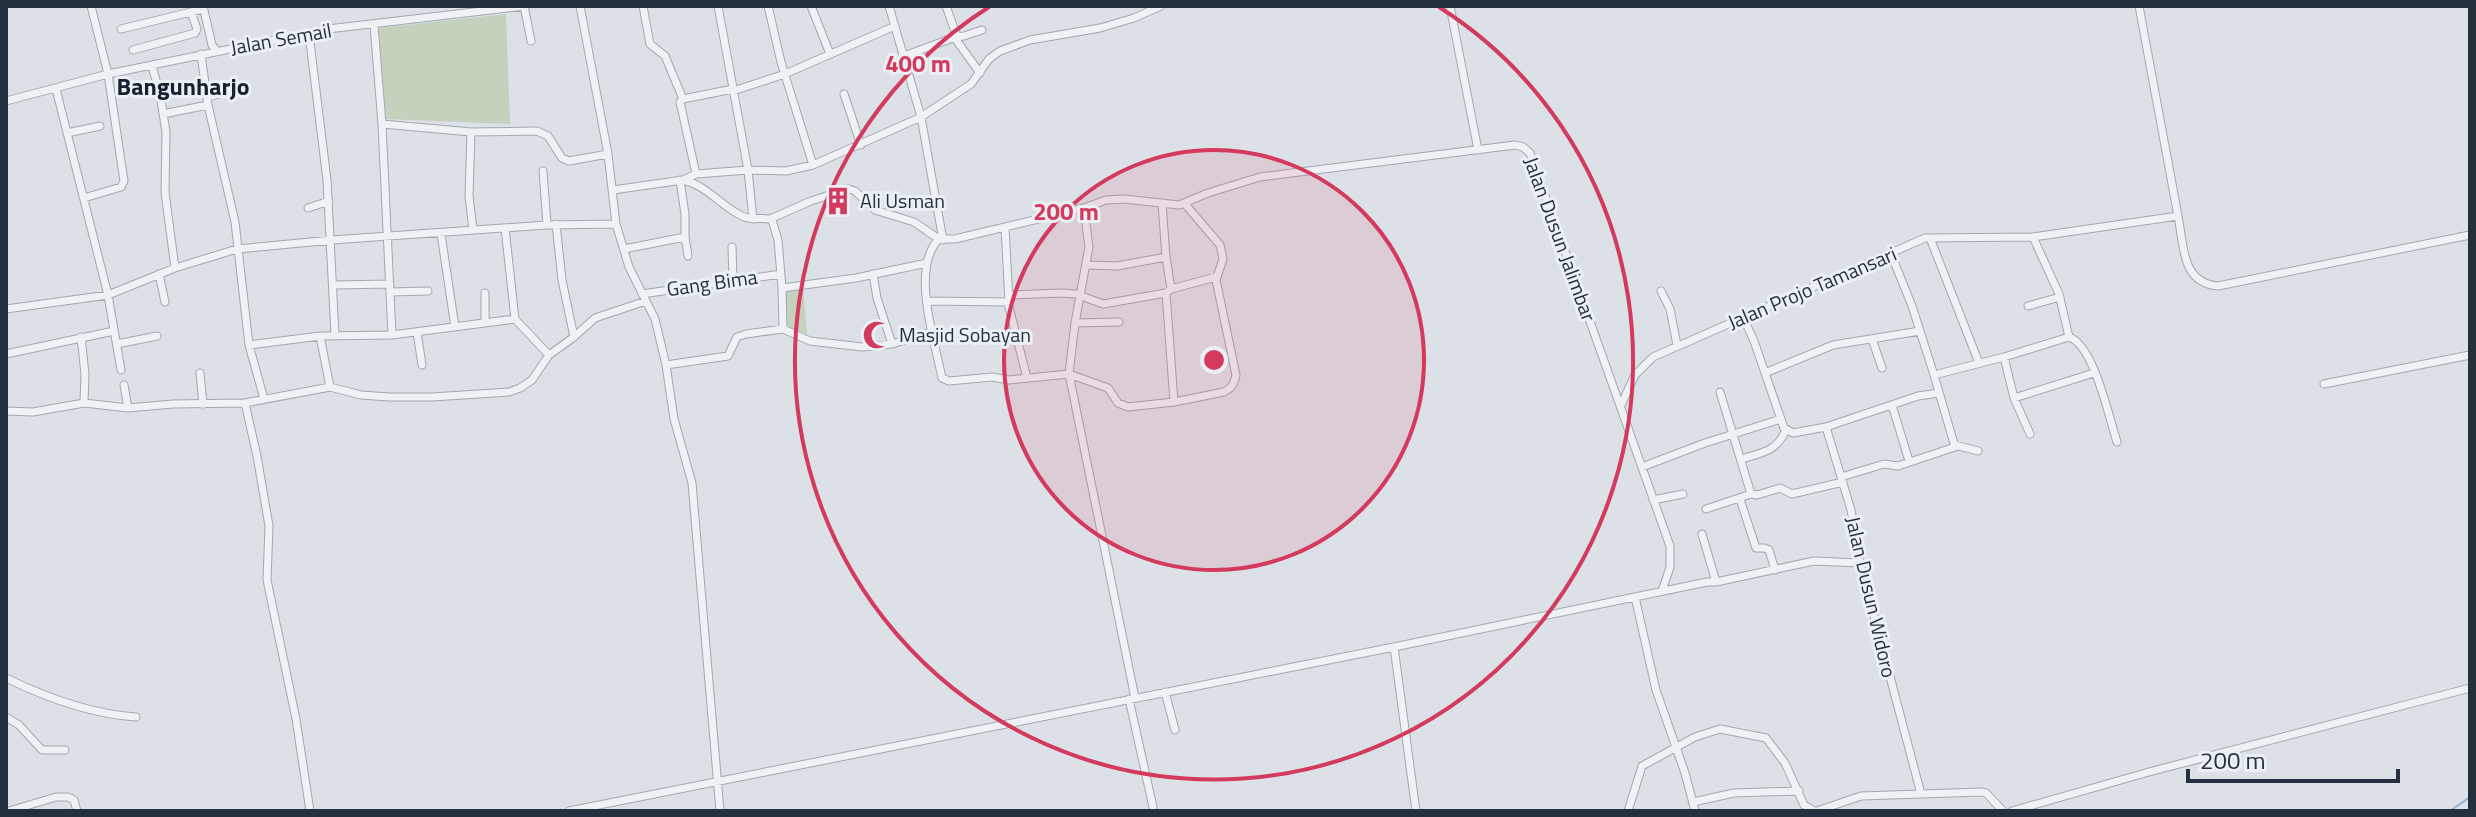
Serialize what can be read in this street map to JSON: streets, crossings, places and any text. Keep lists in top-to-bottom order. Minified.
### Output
{"streets":{"street":["Jalan Semail","Jalan Dusun Jalimbar","Gang Bima","Jalan Projo Tamansari","Jalan Dusun Widoro"]},"crossings":[["Jalan Dusun Jalimbar","Jalan Projo Tamansari"]],"districts":["Bangunharjo"],"places":{"building":["Ali Usman"],"mosque":["Masjid Sobayan"]},"scale_bar":"200 m","rings":["400 m","200 m"]}
